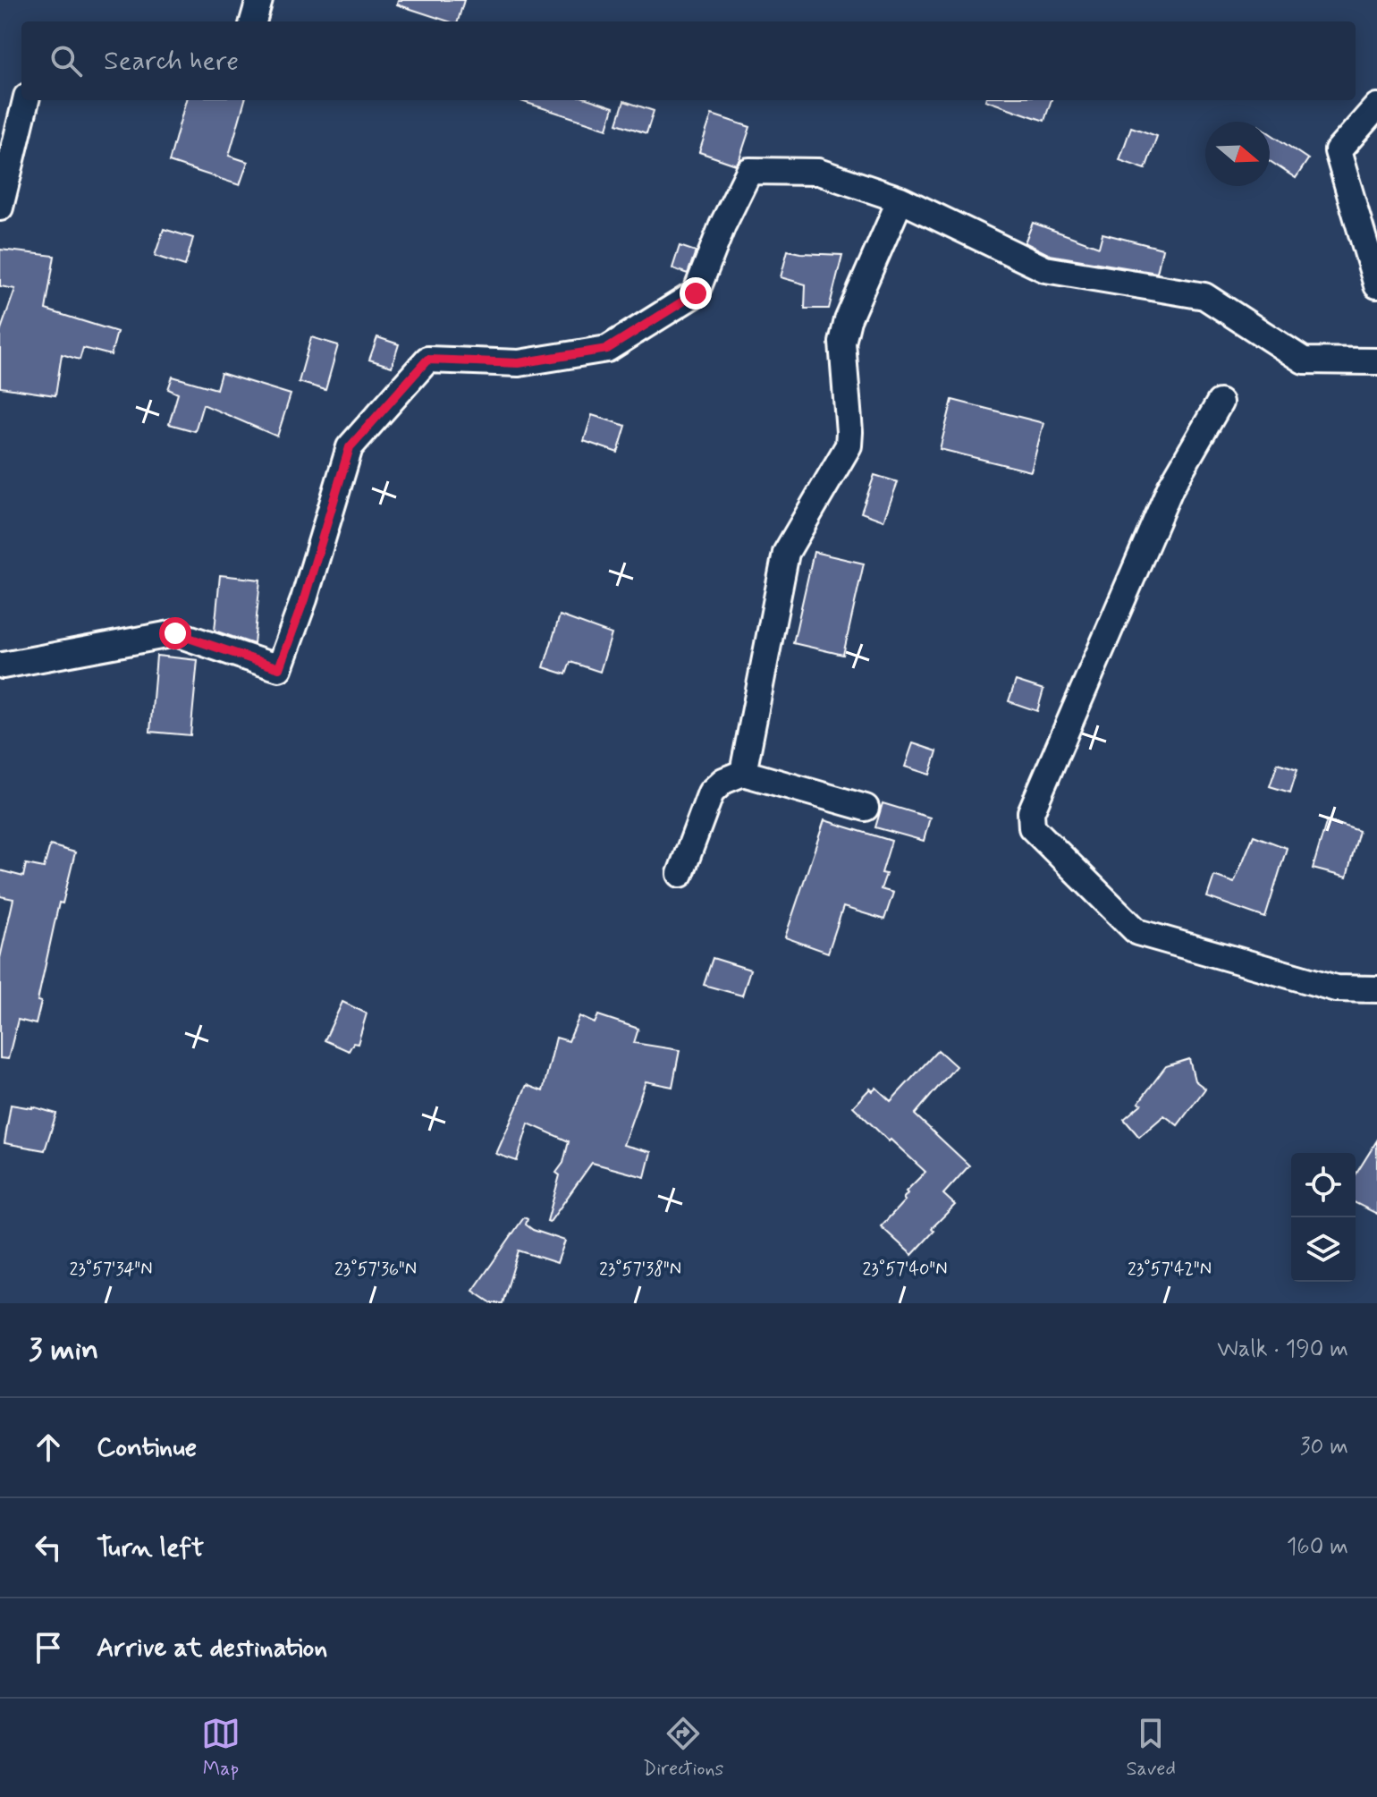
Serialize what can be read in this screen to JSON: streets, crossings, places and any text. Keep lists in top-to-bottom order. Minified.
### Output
{"north":"right","page":{"search":"Search here","heading":["3 min","Walk · 190 m"],"list":[["Continue","30 m"],["Turn left","160 m"],"Arrive at destination"],"nav":["Map","Directions","Saved"]},"coordinates":["23°57'34\"N","23°57'36\"N","23°57'38\"N","23°57'40\"N","23°57'42\"N"]}
